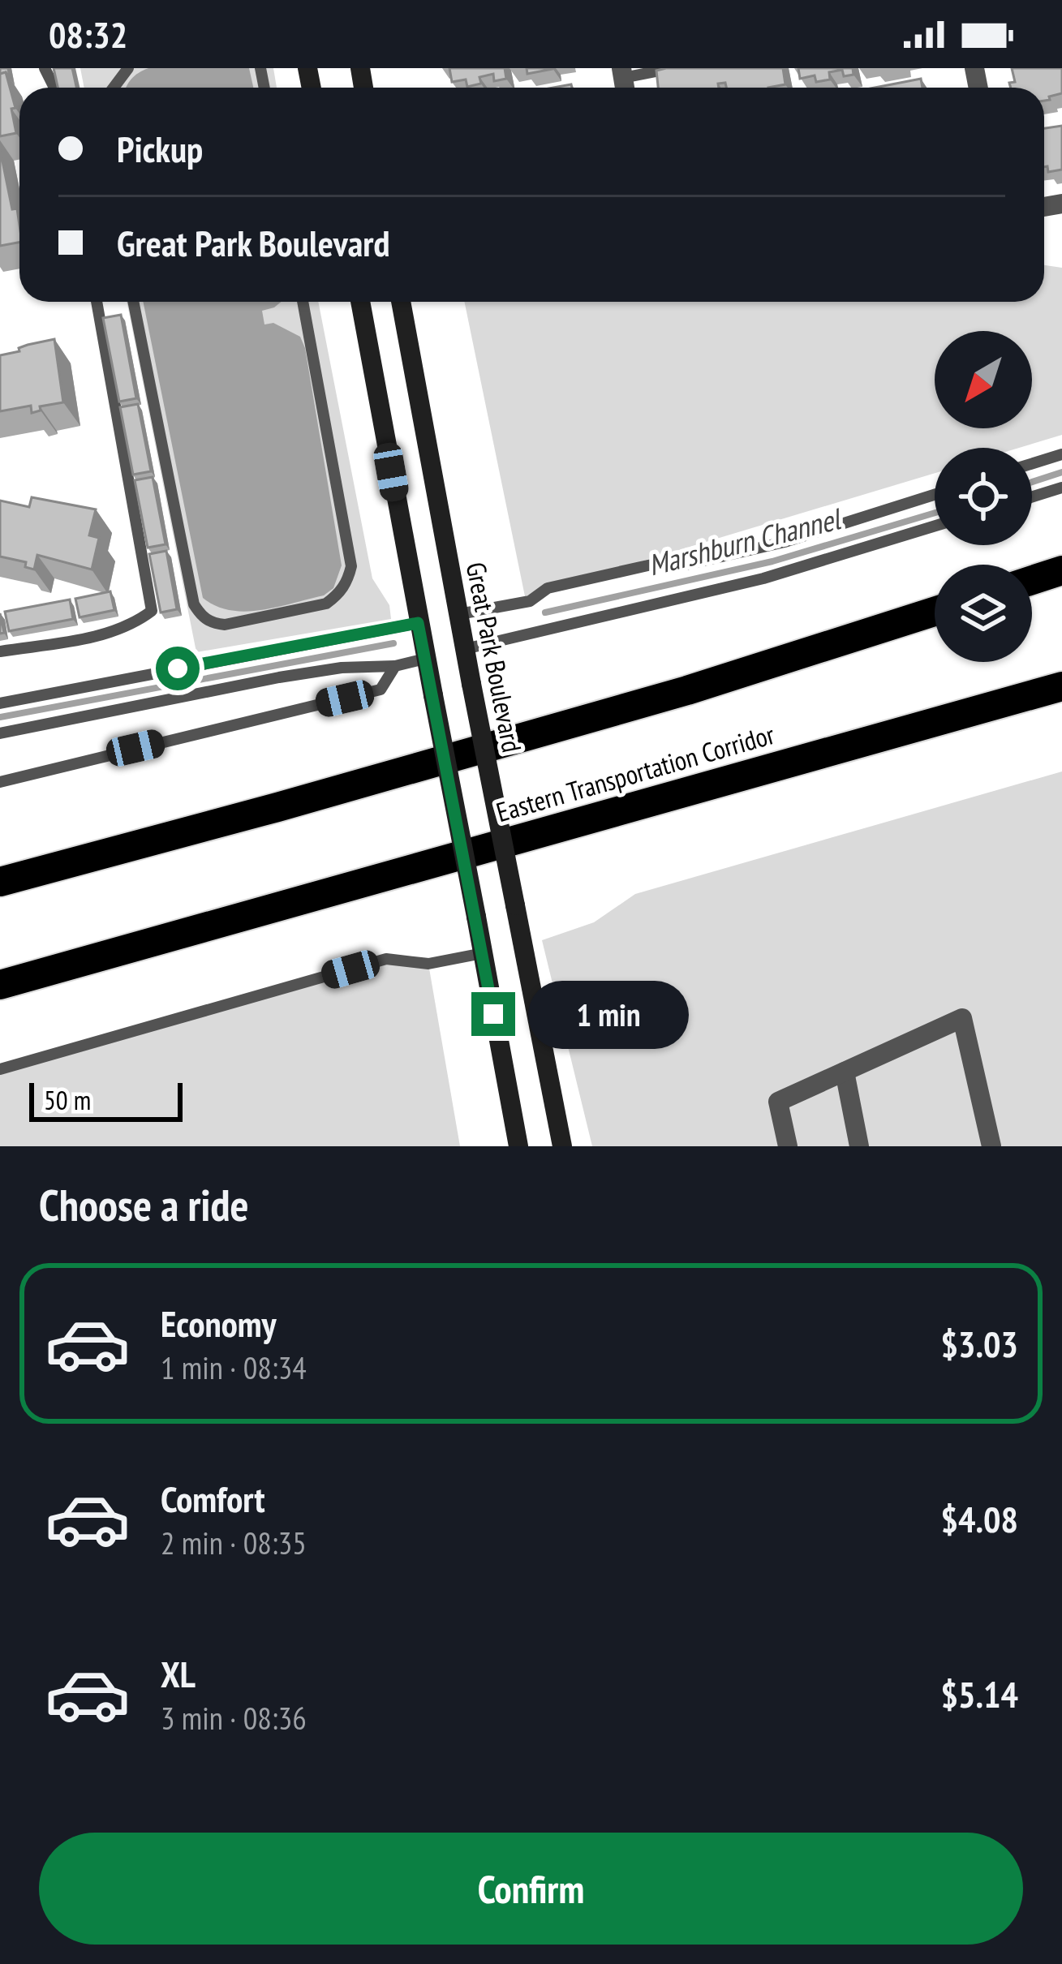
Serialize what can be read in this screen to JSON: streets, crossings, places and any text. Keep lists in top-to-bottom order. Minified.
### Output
{"streets":{"highway":["Eastern Transportation Corridor"],"main road":["Great Park Boulevard"]},"water":["Marshburn Channel"],"scale_bar":"50 m","north":"bottom left","page":{"status":"08:32","banner":["Pickup","Great Park Boulevard"],"bubble":"1 min","scale":"50 m","heading":"Choose a ride","list":[{"name":"Economy","note":"1 min · 08:34","value":"$3.03"},{"name":"Comfort","note":"2 min · 08:35","value":"$4.08"},{"name":"XL","note":"3 min · 08:36","value":"$5.14"}],"buttons":"Confirm"}}
